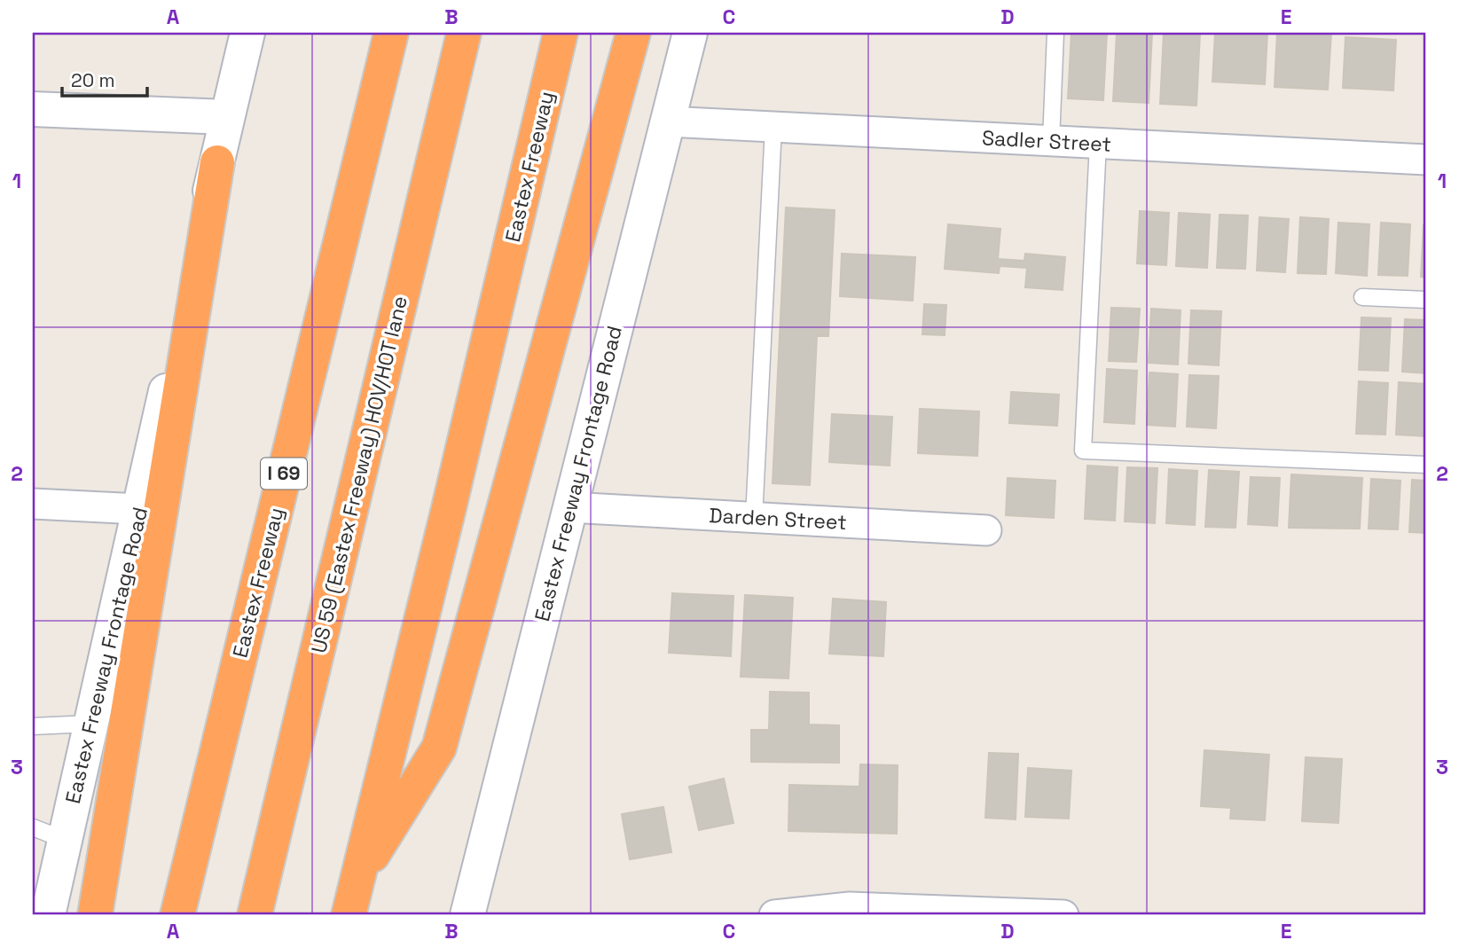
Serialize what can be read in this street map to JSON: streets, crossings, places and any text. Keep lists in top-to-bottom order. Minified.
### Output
{"streets":{"highway":["Eastex Freeway","I 69","US 59 (Eastex Freeway) HOV/HOT lane"],"main road":["Eastex Freeway Frontage Road"],"street":["Sadler Street","Darden Street"]},"crossings":[["Sadler Street","Eastex Freeway Frontage Road"],["Eastex Freeway Frontage Road","Darden Street"]],"scale_bar":"20 m","grid":{"columns":["A","B","C","D","E"],"rows":["1","2","3"]}}
